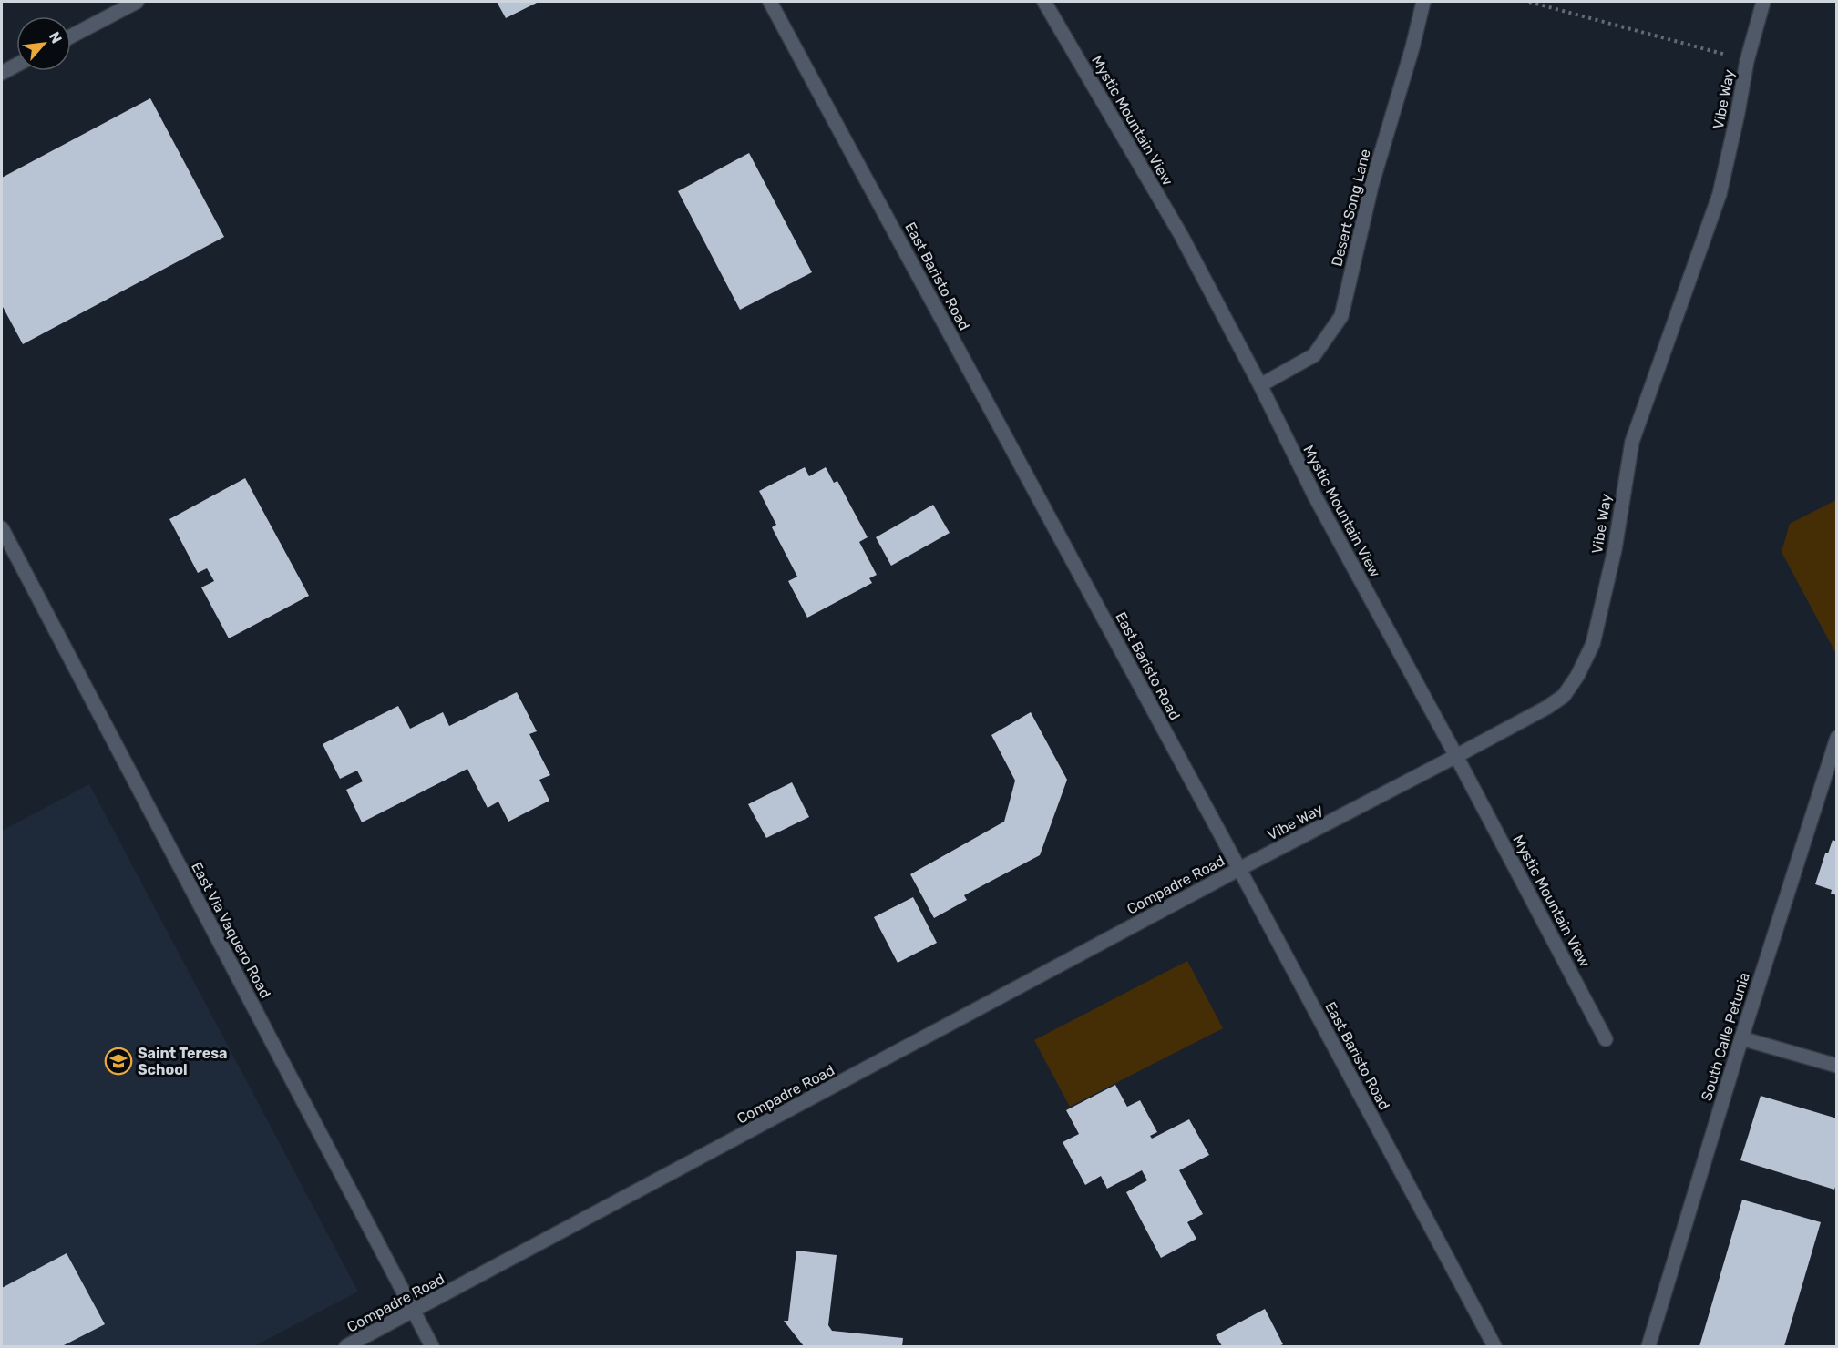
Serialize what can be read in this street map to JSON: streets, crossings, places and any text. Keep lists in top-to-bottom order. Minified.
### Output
{"streets":{"street":["Vibe Way","Mystic Mountain View","Desert Song Lane","East Baristo Road","Compadre Road","East Via Vaquero Road","South Calle Petunia"]},"crossings":[["Vibe Way","Mystic Mountain View"],["Vibe Way","East Baristo Road"],["Vibe Way","Compadre Road"],["Mystic Mountain View","Desert Song Lane"],["East Baristo Road","Compadre Road"],["Compadre Road","East Via Vaquero Road"]],"places":{"school or university":["Saint Teresa School"]},"north":"top right"}
